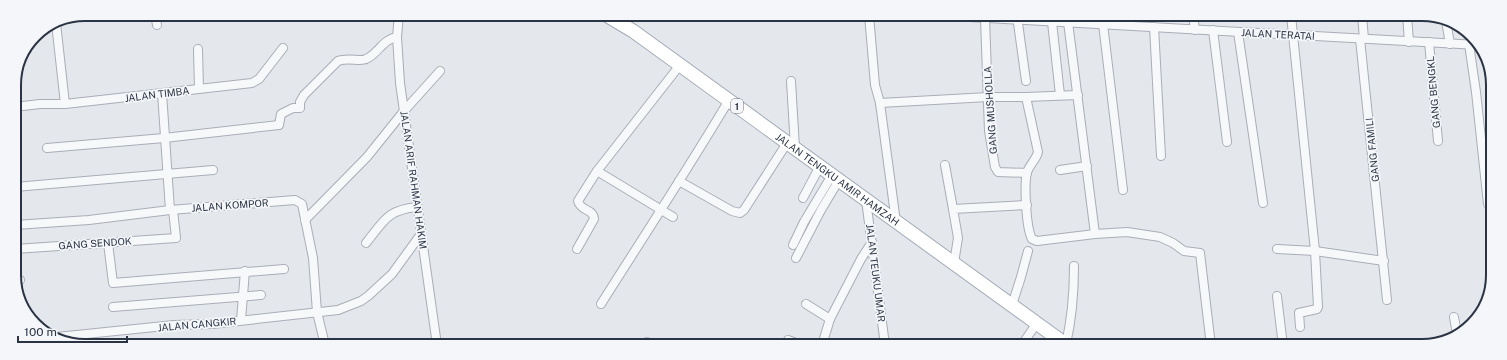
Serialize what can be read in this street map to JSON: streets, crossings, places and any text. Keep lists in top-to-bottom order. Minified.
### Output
{"streets":{"main road":["1","JALAN TENGKU AMIR HAMZAH"],"street":["JALAN TERATAI","GANG BENGKL","JALAN TIMBA","GANG MUSHOLLA","GANG FAMILI","JALAN ARIF RAHMAN HAKIM","JALAN KOMPOR","GANG SENDOK","JALAN TEUKU UMAR","JALAN CANGKIR"]},"crossings":[["JALAN TERATAI","GANG BENGKL"],["JALAN TERATAI","GANG FAMILI"],["JALAN TENGKU AMIR HAMZAH","JALAN TEUKU UMAR"],["JALAN ARIF RAHMAN HAKIM","JALAN CANGKIR"],["JALAN KOMPOR","GANG SENDOK"],["JALAN KOMPOR","JALAN CANGKIR"]],"scale_bar":"100 m"}
